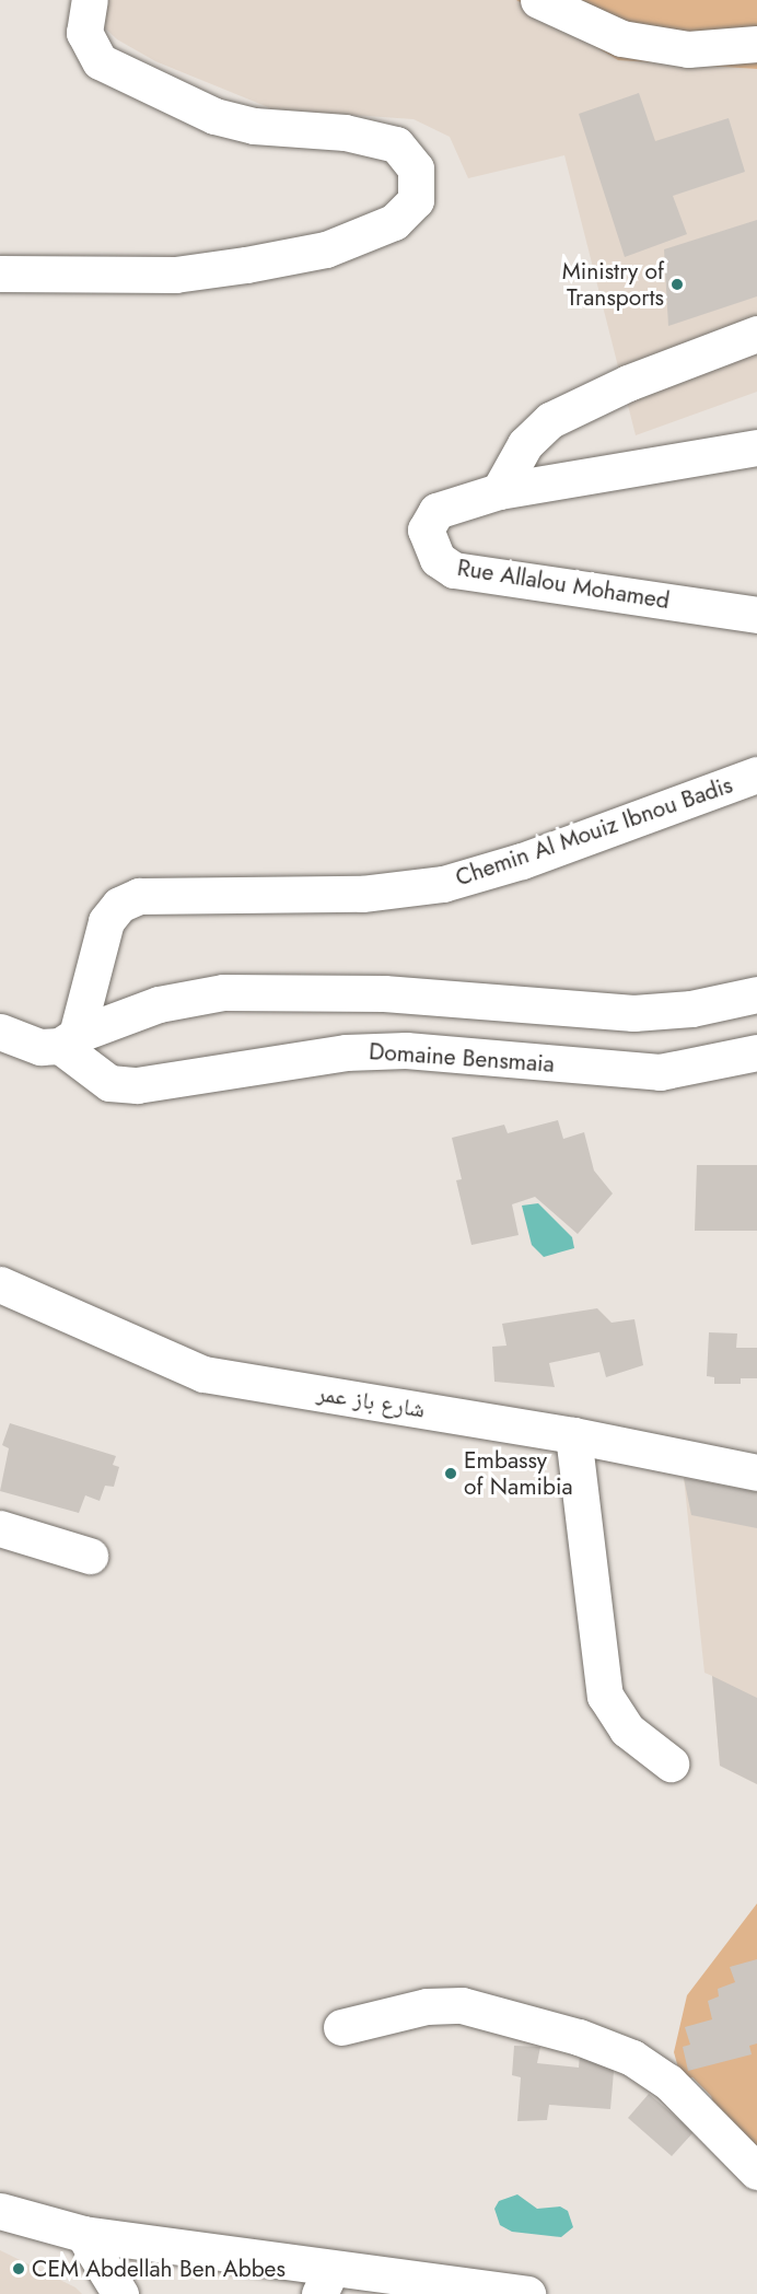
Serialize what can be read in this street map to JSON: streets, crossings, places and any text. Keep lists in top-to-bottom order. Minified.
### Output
{"streets":{"street":["Rue Allalou Mohamed","Chemin Al Mouiz Ibnou Badis","Domaine Bensmaia","شارع باز عمر"]},"crossings":[["Chemin Al Mouiz Ibnou Badis","Domaine Bensmaia"]],"places":["Ministry of Transports","Embassy of Namibia","CEM Abdellah Ben Abbes"]}
